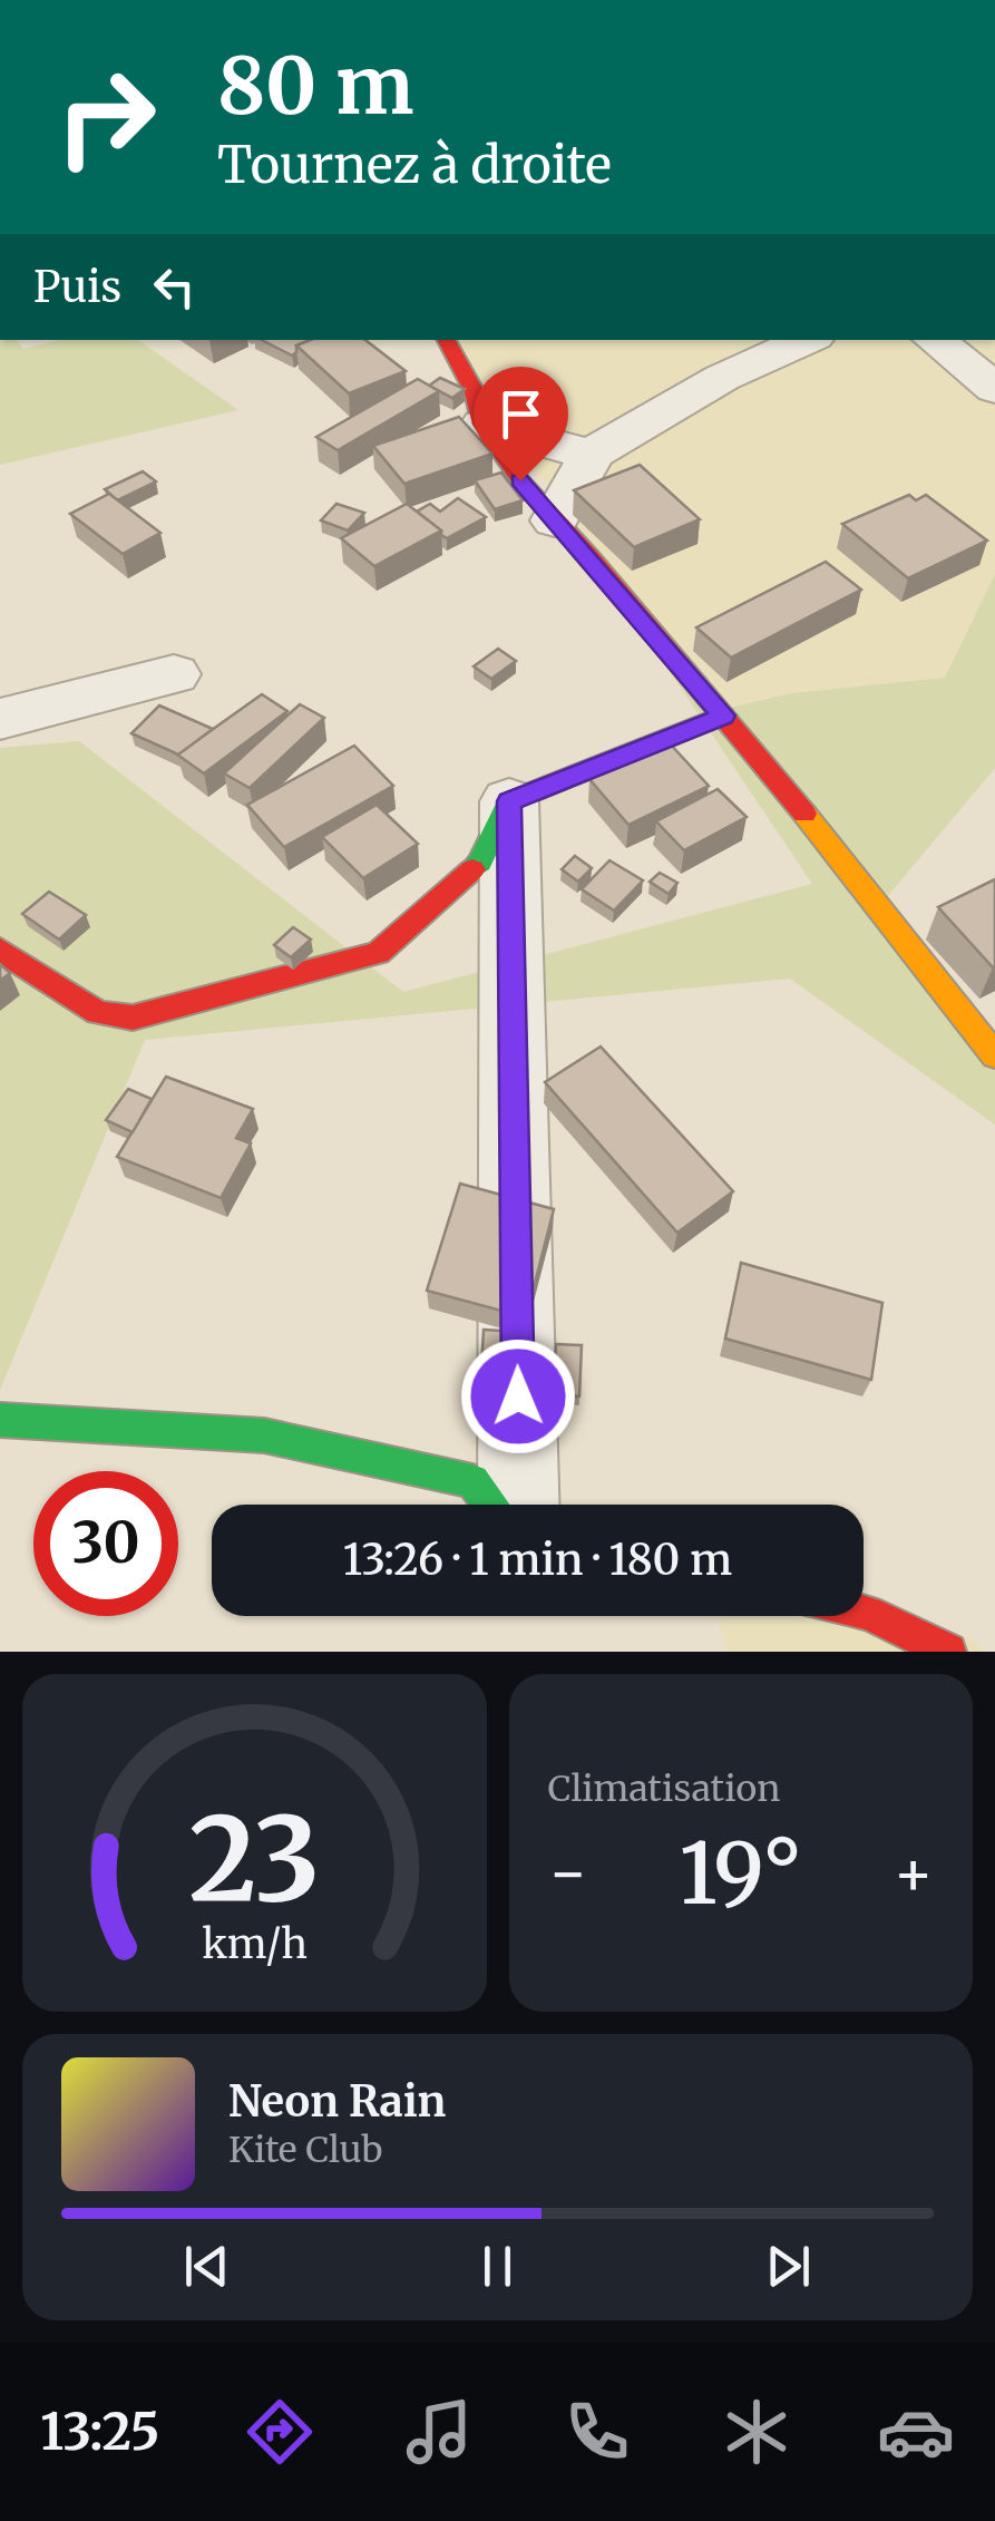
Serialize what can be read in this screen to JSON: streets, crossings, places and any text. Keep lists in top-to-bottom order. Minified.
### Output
{"page":{"turn":["80 m","Tournez à droite"],"then":"Puis","limit":"30","trip":"13:26 · 1 min · 180 m","tile":"Climatisation","heat":["−","19°","+"],"song":["Neon Rain","Kite Club"],"tabs":"13:25","gauge":["23","km/h"]}}
